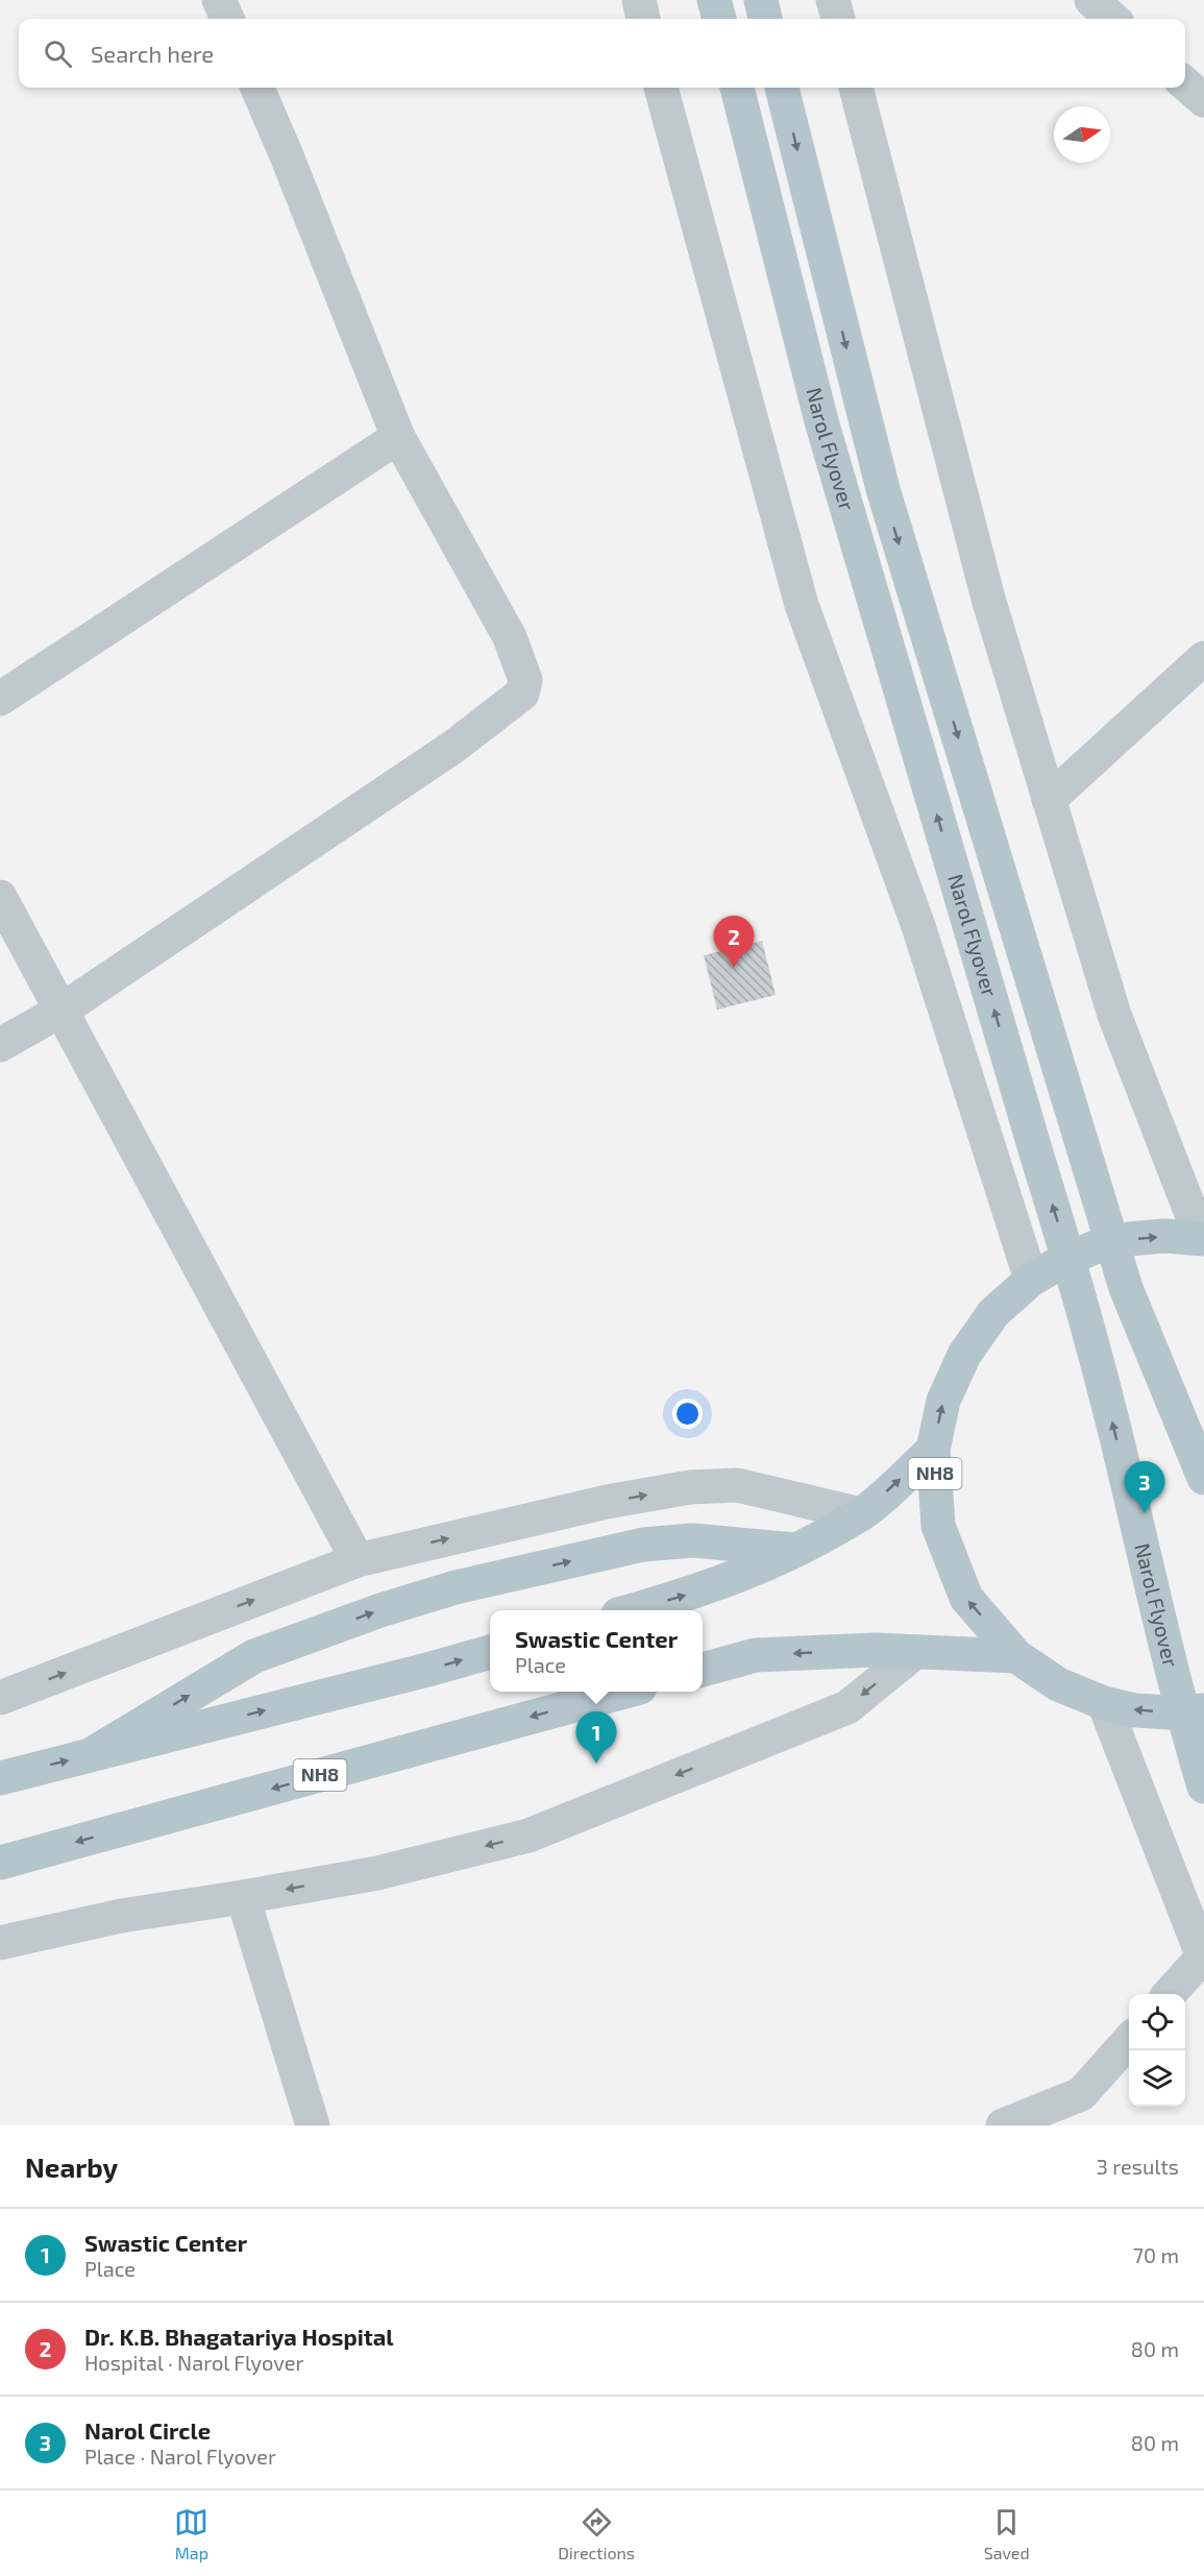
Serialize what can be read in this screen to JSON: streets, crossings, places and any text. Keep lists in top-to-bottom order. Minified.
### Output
{"streets":{"main road":["Narol Flyover","NH8"]},"north":"right","page":{"search":"Search here","pins":["2","3","1"],"popup":["Swastic Center","Place"],"heading":["Nearby","3 results"],"list":[{"mark":"1","name":"Swastic Center","note":"Place","value":"70 m"},{"mark":"2","name":"Dr. K.B. Bhagatariya Hospital","note":"Hospital · Narol Flyover","value":"80 m"},{"mark":"3","name":"Narol Circle","note":"Place · Narol Flyover","value":"80 m"}],"nav":["Map","Directions","Saved"]}}
